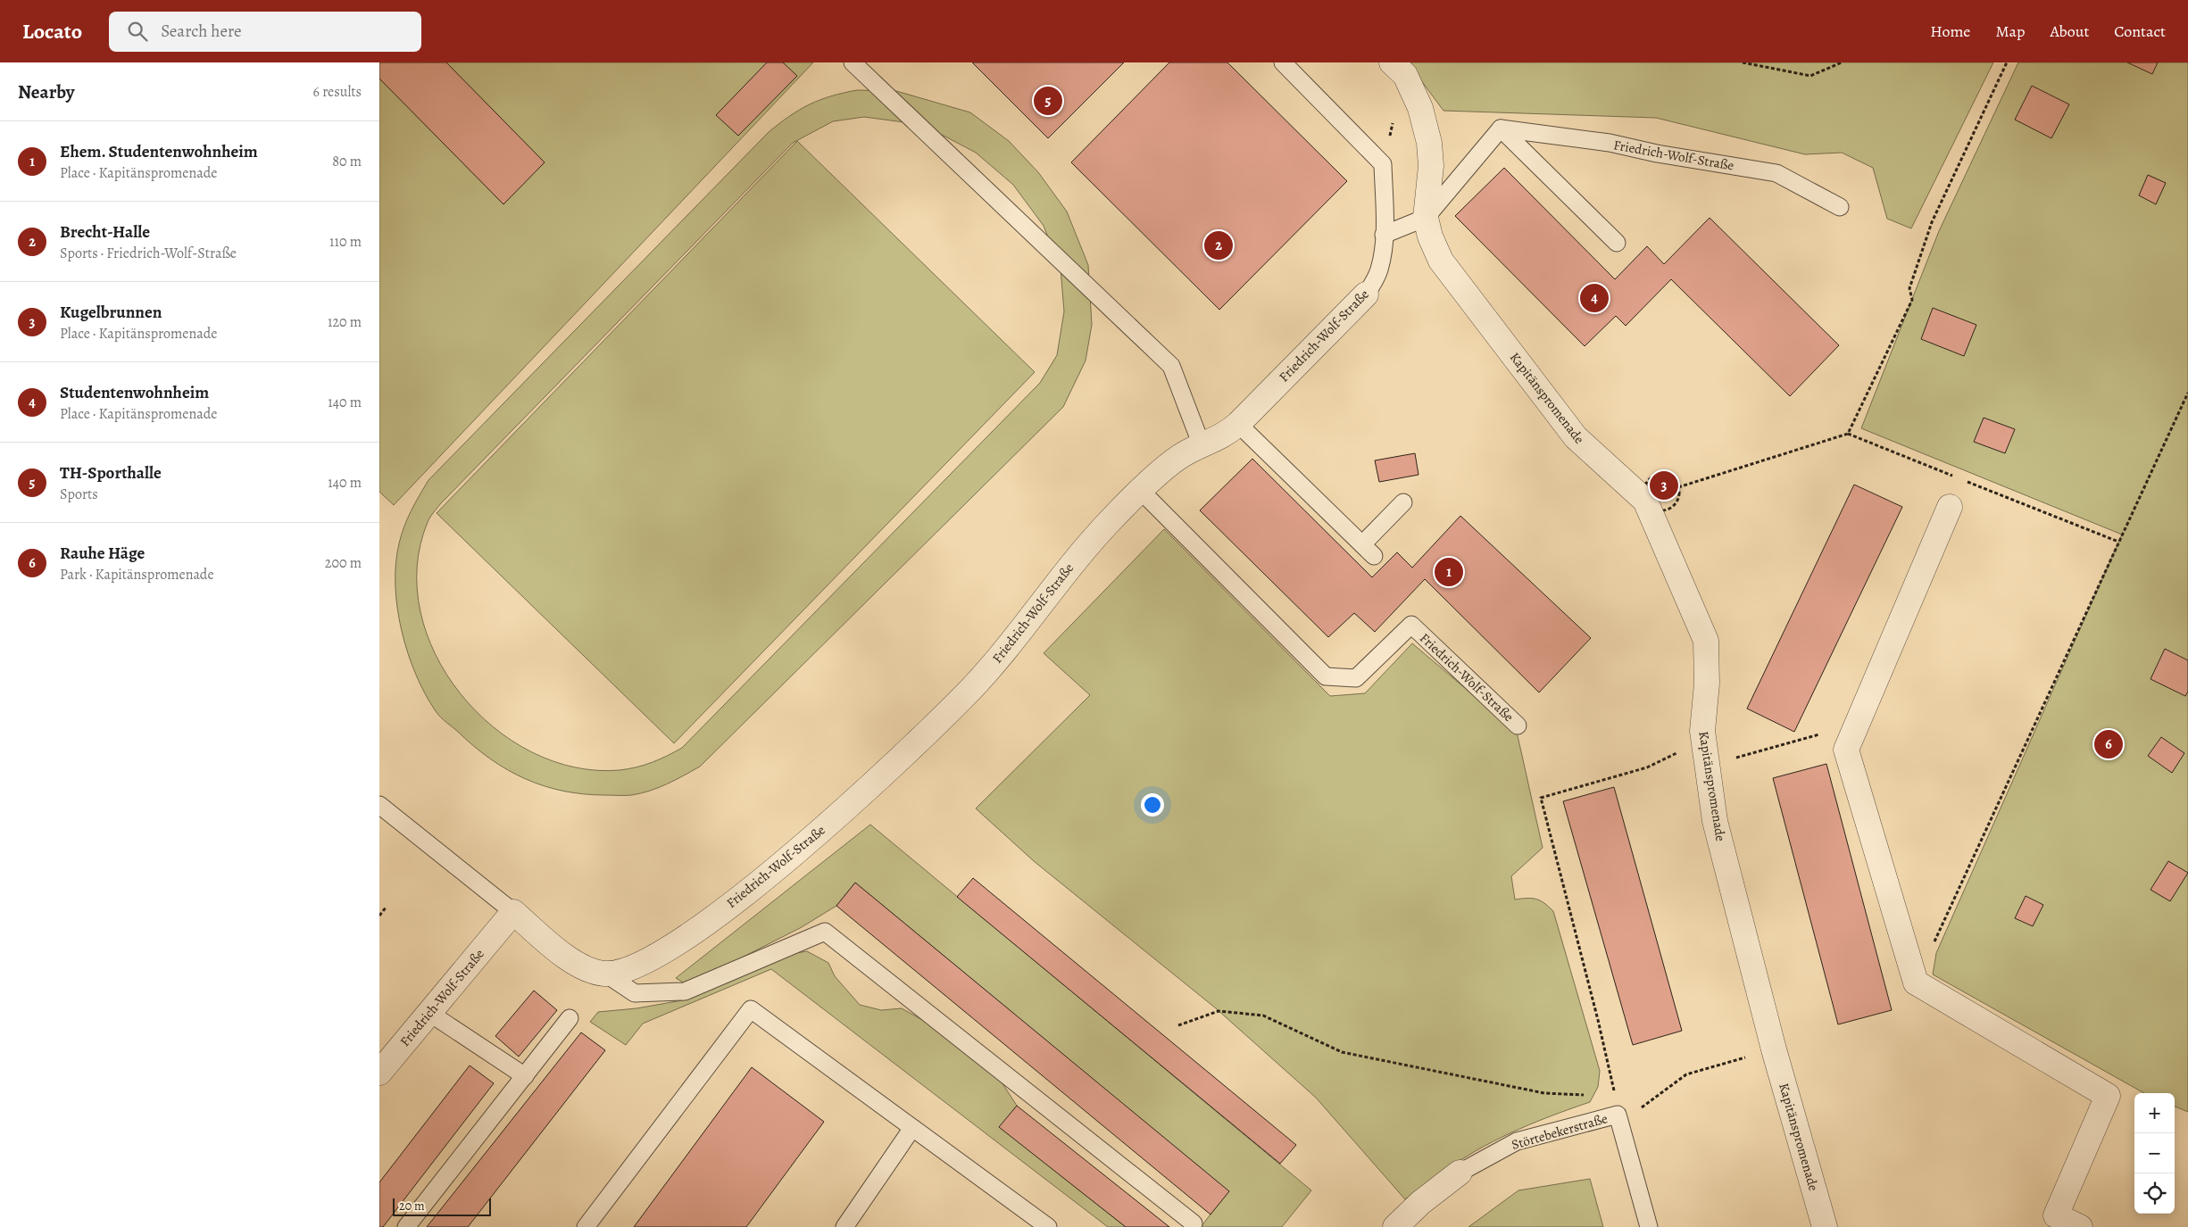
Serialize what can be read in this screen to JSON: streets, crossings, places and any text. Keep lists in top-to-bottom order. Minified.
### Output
{"streets":{"street":["Friedrich-Wolf-Straße","Kapitänspromenade","Störtebekerstraße"]},"scale_bar":"20 m","page":{"header":"Locato","search":"Search here","nav":["Home","Map","About","Contact"],"heading":["Nearby","6 results"],"pins":["5","2","4","3","1","6"],"list":[{"mark":"1","name":"Ehem. Studentenwohnheim","note":"Place · Kapitänspromenade","value":"80 m"},{"mark":"2","name":"Brecht-Halle","note":"Sports · Friedrich-Wolf-Straße","value":"110 m"},{"mark":"3","name":"Kugelbrunnen","note":"Place · Kapitänspromenade","value":"120 m"},{"mark":"4","name":"Studentenwohnheim","note":"Place · Kapitänspromenade","value":"140 m"},{"mark":"5","name":"TH-Sporthalle","note":"Sports","value":"140 m"},{"mark":"6","name":"Rauhe Häge","note":"Park · Kapitänspromenade","value":"200 m"}],"map_buttons":["+","−"],"scale":"20 m"}}
